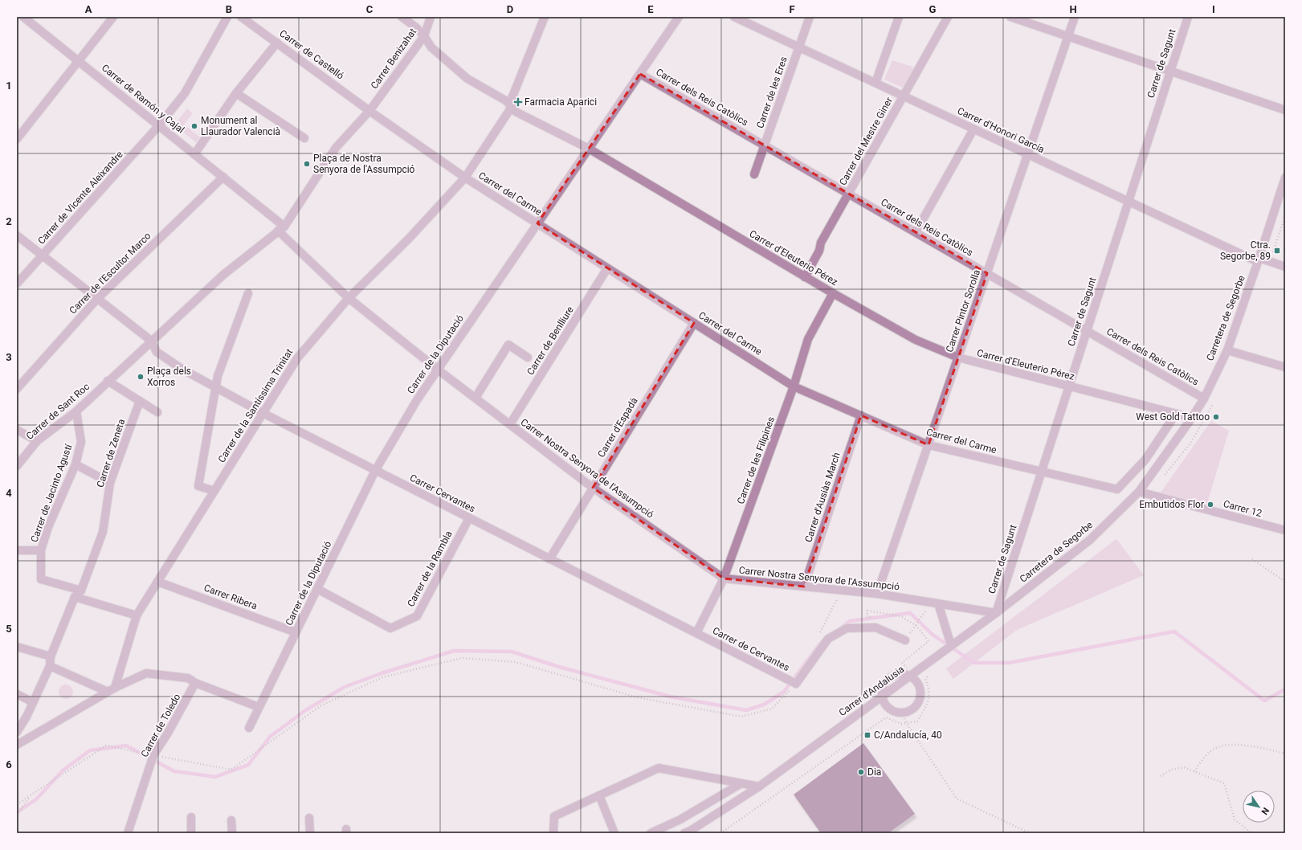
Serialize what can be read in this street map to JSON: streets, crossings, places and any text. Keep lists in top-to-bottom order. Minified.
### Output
{"streets":{"street":["Carrer de Castelló","Carrer Benizahat","Carrer de Sagunt","Carrer de les Eres","Carrer dels Reis Catòlics","Carrer de Ramón y Cajal","Carrer d'Honori García","Carrer del Mestre Giner","Carrer del Carme","Carrer de Vicente Aleixandre","Carrer d'Eleuterio Pérez","Carrer de l'Escultor Marco","Carrer Pintor Sorolla","Carretera de Segorbe","Carrer de Benlliure","Carrer de la Diputació","Carrer de la Santíssima Trinitat","Carrer de Sant Roc","Carrer d'Espadà","Carrer de Zeneta","Carrer de les Filipines","Carrer Nostra Senyora de l'Assumpció","Carrer de Jacinto Agustí","Carrer Cervantes","Carrer d'Ausiàs March","Carrer 12","Carrer de la Rambla","Carrer Ribera","Carrer de Cervantes","Carrer d'Andalusia","Carrer de Toledo"]},"crossings":[["Carrer de Castelló","Carrer Benizahat"],["Carrer de Castelló","Carrer del Carme"],["Carrer Benizahat","Carrer del Carme"],["Carrer Benizahat","Carrer d'Eleuterio Pérez"],["Carrer de Sagunt","Carrer dels Reis Catòlics"],["Carrer de Sagunt","Carrer d'Honori García"],["Carrer de Sagunt","Carrer del Carme"],["Carrer de Sagunt","Carrer d'Eleuterio Pérez"],["Carrer de Sagunt","Carretera de Segorbe"],["Carrer de Sagunt","Carrer Nostra Senyora de l'Assumpció"],["Carrer de Sagunt","Carrer d'Andalusia"],["Carrer de les Eres","Carrer dels Reis Catòlics"],["Carrer de les Eres","Carrer d'Honori García"],["Carrer dels Reis Catòlics","Carrer del Mestre Giner"],["Carrer dels Reis Catòlics","Carrer Pintor Sorolla"],["Carrer dels Reis Catòlics","Carretera de Segorbe"],["Carrer dels Reis Catòlics","Carrer de la Diputació"],["Carrer de Ramón y Cajal","Carrer de Vicente Aleixandre"],["Carrer de Ramón y Cajal","Carrer de l'Escultor Marco"],["Carrer de Ramón y Cajal","Carrer Nostra Senyora de l'Assumpció"],["Carrer d'Honori García","Carrer del Mestre Giner"],["Carrer d'Honori García","Carrer Pintor Sorolla"],["Carrer d'Honori García","Carretera de Segorbe"],["Carrer del Mestre Giner","Carrer d'Eleuterio Pérez"],["Carrer del Carme","Carrer d'Eleuterio Pérez"],["Carrer del Carme","Carrer Pintor Sorolla"],["Carrer del Carme","Carrer de Benlliure"],["Carrer del Carme","Carrer de la Diputació"],["Carrer del Carme","Carrer de la Santíssima Trinitat"],["Carrer del Carme","Carrer d'Espadà"],["Carrer del Carme","Carrer de les Filipines"],["Carrer del Carme","Carrer d'Ausiàs March"],["Carrer d'Eleuterio Pérez","Carrer Pintor Sorolla"],["Carrer d'Eleuterio Pérez","Carretera de Segorbe"],["Carrer d'Eleuterio Pérez","Carrer de la Diputació"],["Carrer d'Eleuterio Pérez","Carrer de la Santíssima Trinitat"],["Carrer d'Eleuterio Pérez","Carrer de les Filipines"],["Carrer Pintor Sorolla","Carrer Nostra Senyora de l'Assumpció"],["Carretera de Segorbe","Carrer Nostra Senyora de l'Assumpció"],["Carretera de Segorbe","Carrer 12"],["Carretera de Segorbe","Carrer d'Andalusia"],["Carrer de Benlliure","Carrer Nostra Senyora de l'Assumpció"],["Carrer de la Diputació","Carrer Nostra Senyora de l'Assumpció"],["Carrer de la Diputació","Carrer Cervantes"],["Carrer de la Diputació","Carrer de la Rambla"],["Carrer de la Diputació","Carrer Ribera"],["Carrer de la Santíssima Trinitat","Carrer Nostra Senyora de l'Assumpció"],["Carrer de la Santíssima Trinitat","Carrer Cervantes"],["Carrer de la Santíssima Trinitat","Carrer Ribera"],["Carrer de Sant Roc","Carrer de Jacinto Agustí"],["Carrer d'Espadà","Carrer Nostra Senyora de l'Assumpció"],["Carrer d'Espadà","Carrer Cervantes"],["Carrer de Zeneta","Carrer de Jacinto Agustí"],["Carrer de les Filipines","Carrer Nostra Senyora de l'Assumpció"],["Carrer de les Filipines","Carrer Cervantes"],["Carrer de les Filipines","Carrer de Cervantes"],["Carrer Nostra Senyora de l'Assumpció","Carrer d'Ausiàs March"],["Carrer Nostra Senyora de l'Assumpció","Carrer d'Andalusia"],["Carrer Cervantes","Carrer de la Rambla"],["Carrer Cervantes","Carrer de Cervantes"]],"places":{"health":["Farmacia Aparici"],"other":["Monument al Llaurador Valencià","Plaça de Nostra Senyora de l'Assumpció","Plaça dels Xorros","West Gold Tattoo","Embutidos Flor","Dia"],"transit":["Ctra. Segorbe, 89","C/Andalucía, 40"]},"north":"bottom right","grid":{"columns":["A","B","C","D","E","F","G","H","I"],"rows":["1","2","3","4","5","6"]}}
